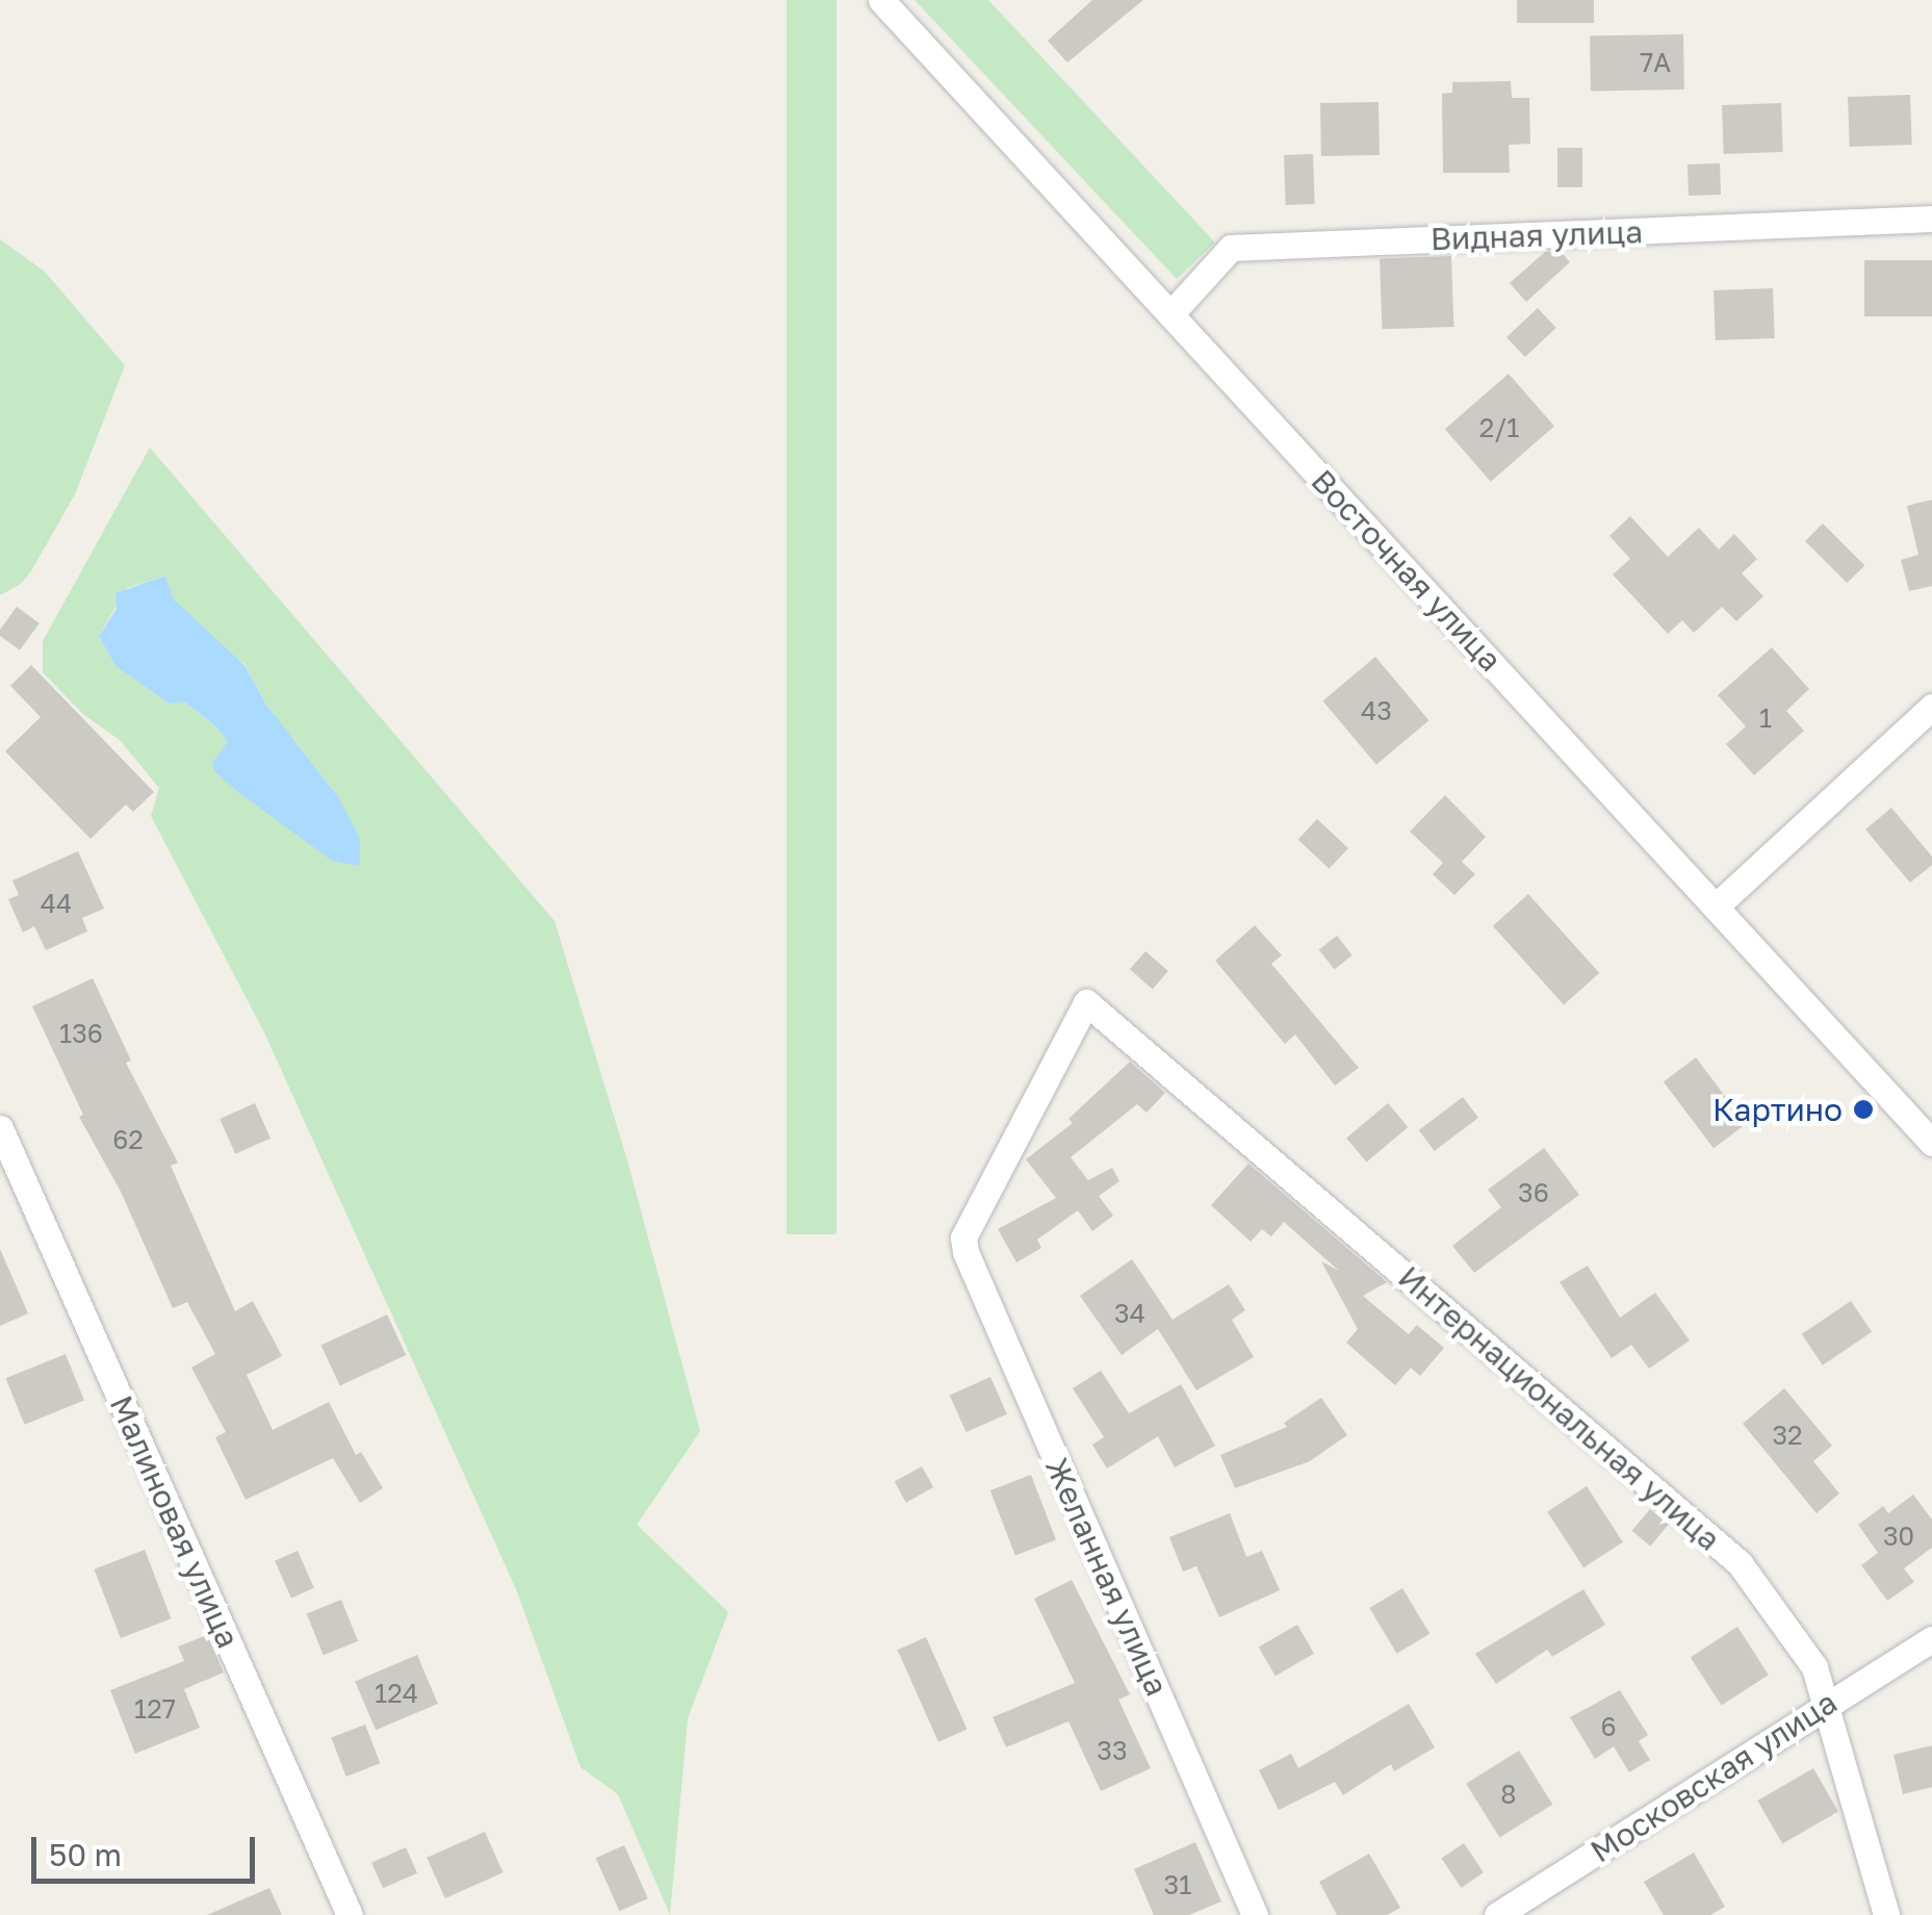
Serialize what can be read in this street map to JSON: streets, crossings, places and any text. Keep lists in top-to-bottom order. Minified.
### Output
{"streets":{"street":["Видная улица","Восточная улица","Интернациональная улица","Малиновая улица","Желанная улица","Московская улица"]},"crossings":[["Видная улица","Восточная улица"],["Интернациональная улица","Желанная улица"],["Интернациональная улица","Московская улица"]],"places":["Картино"],"house_numbers":["7А","2/1","43","1","44","136","62","36","34","32","30","124","127","6","33","8","31"],"scale_bar":"50 m"}
